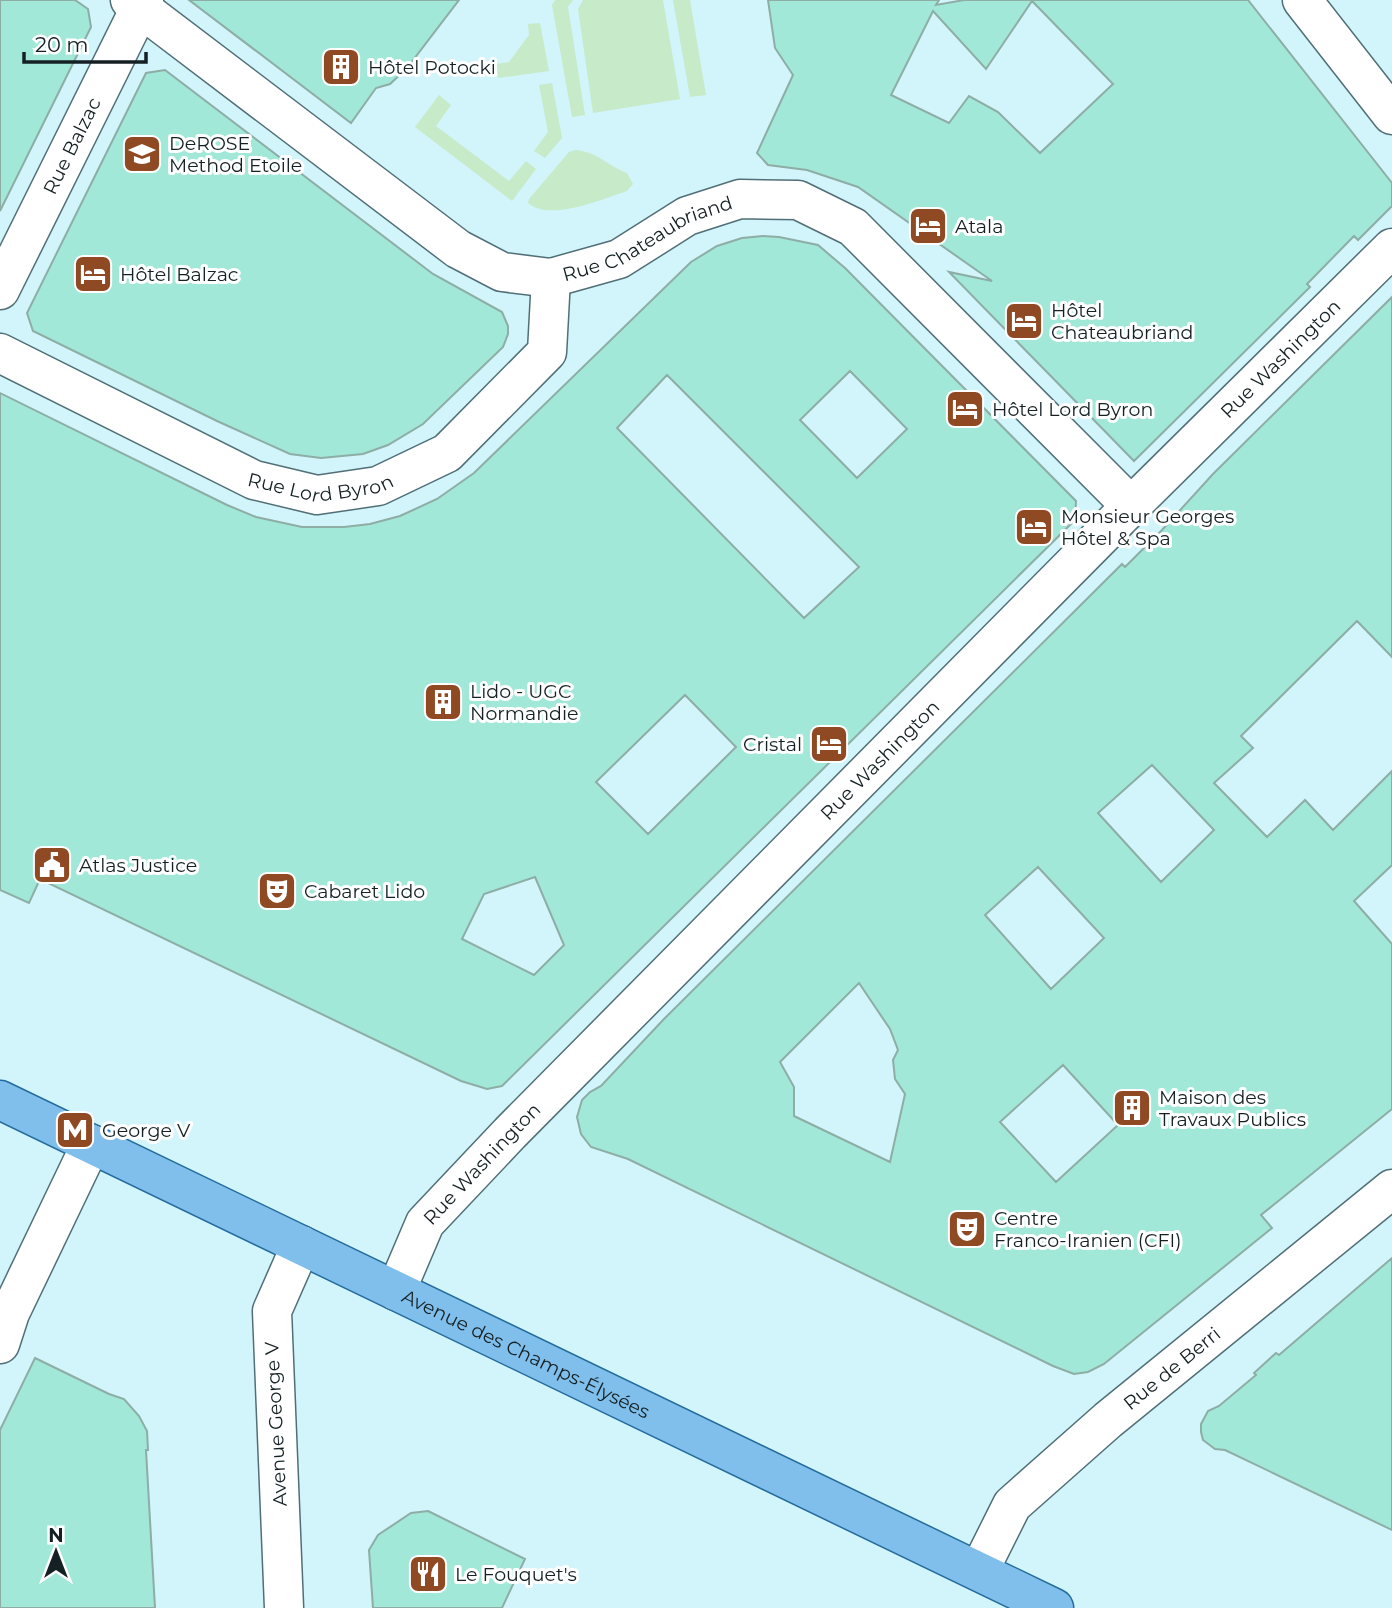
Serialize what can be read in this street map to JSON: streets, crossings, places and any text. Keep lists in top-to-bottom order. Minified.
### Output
{"streets":{"main road":["Avenue des Champs-Élysées"],"street":["Rue Balzac","Rue Chateaubriand","Rue Washington","Rue Lord Byron","Rue de Berri","Avenue George V"]},"crossings":[["Rue Balzac","Rue Chateaubriand"],["Rue Chateaubriand","Rue Washington"],["Rue Chateaubriand","Rue Lord Byron"],["Rue Washington","Avenue des Champs-Élysées"],["Avenue des Champs-Élysées","Rue de Berri"],["Avenue des Champs-Élysées","Avenue George V"]],"places":{"building":["Hôtel Potocki","Lido - UGC Normandie","Maison des Travaux Publics"],"school or university":["DeROSE Method Etoile"],"hotel":["Atala","Hôtel Balzac","Hôtel Chateaubriand","Hôtel Lord Byron","Monsieur Georges Hôtel & Spa","Cristal"],"public building":["Atlas Justice"],"theatre":["Cabaret Lido","Centre Franco-Iranien (CFI)"],"metro station":["George V"],"restaurant":["Le Fouquet's"]},"scale_bar":"20 m","north":"top"}
